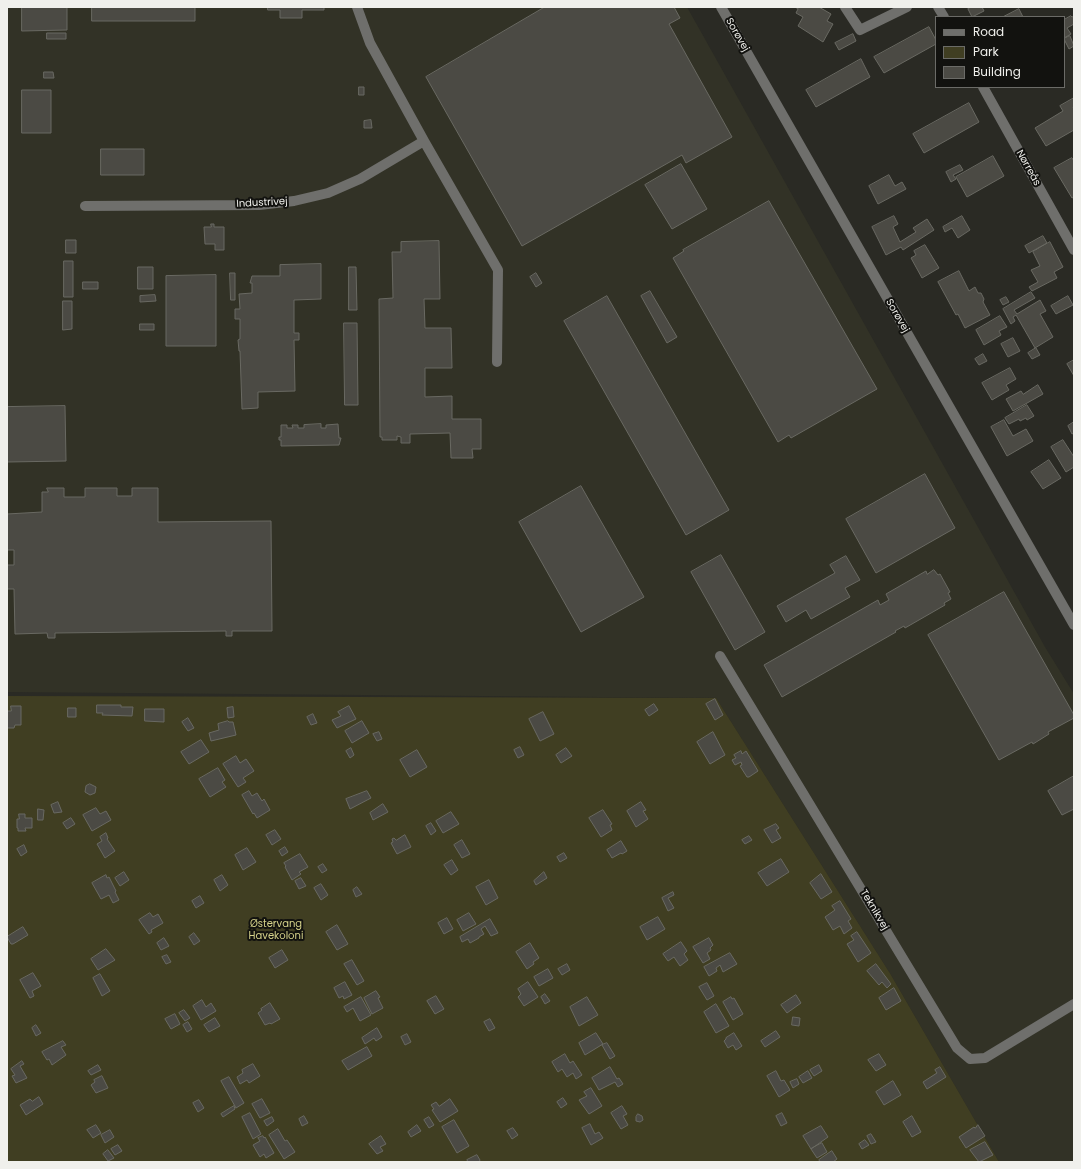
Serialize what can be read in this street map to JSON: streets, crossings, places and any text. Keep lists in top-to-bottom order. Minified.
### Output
{"streets":{"street":["Sorøvej","Nørreås","Industrivej","Teknikvej"]},"parks":["Østervang Havekoloni"],"legend":["Road","Park","Building"]}
